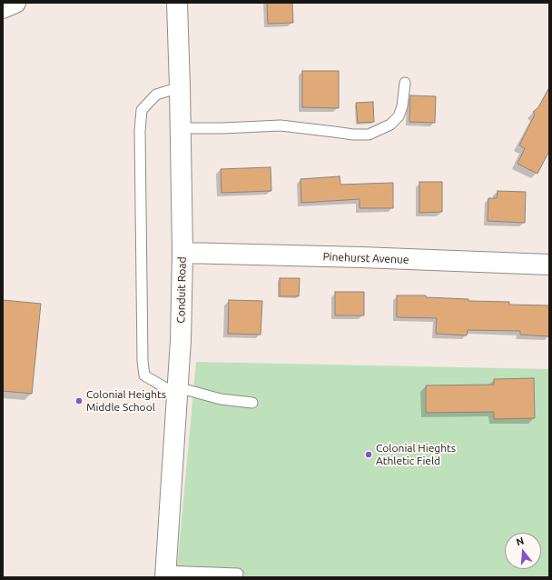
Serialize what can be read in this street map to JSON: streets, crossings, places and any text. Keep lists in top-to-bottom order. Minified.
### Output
{"streets":{"street":["Pinehurst Avenue","Conduit Road"]},"crossings":[["Pinehurst Avenue","Conduit Road"]],"places":["Colonial Heights Middle School","Colonial Hieghts Athletic Field"],"north":"top"}
